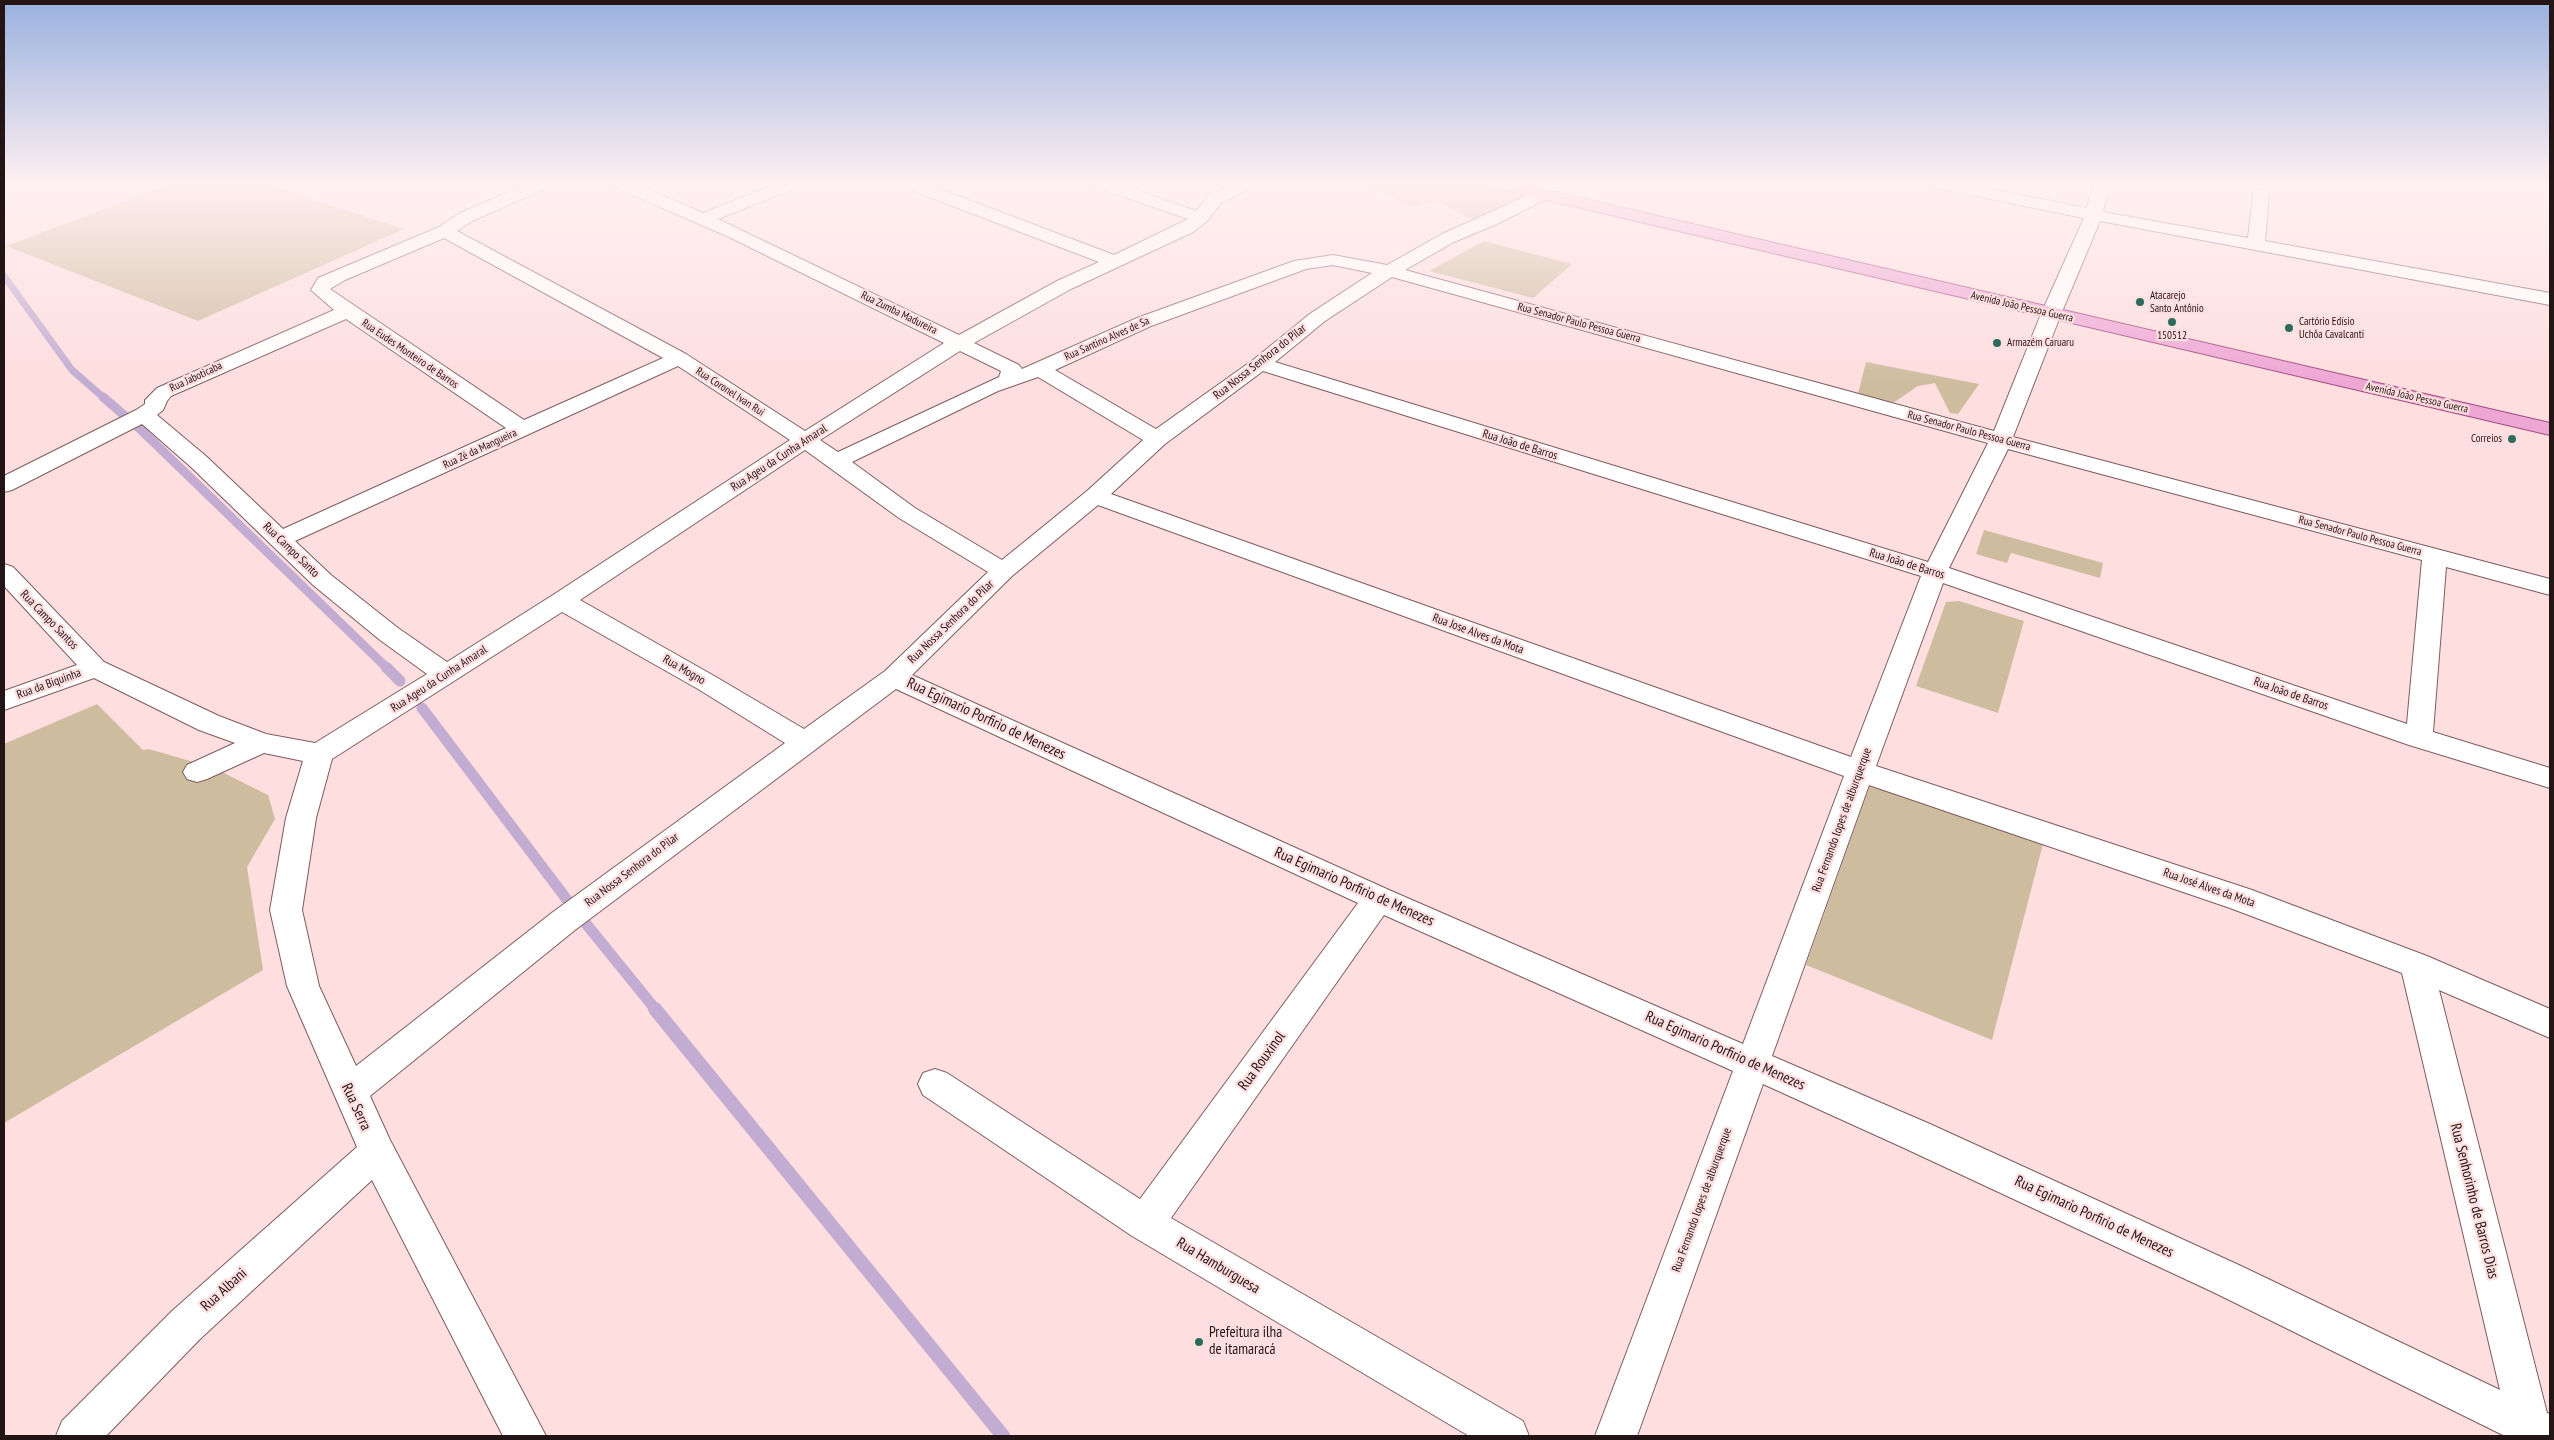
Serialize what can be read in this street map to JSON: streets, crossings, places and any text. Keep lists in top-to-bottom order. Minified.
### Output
{"streets":{"main road":["Avenida João Pessoa Guerra"],"street":["Rua Zumba Madureira","Rua Senador Paulo Pessoa Guerra","Rua Santino Alves de Sa","Rua Eudes Monteiro de Barros","Rua Nossa Senhora do Pilar","Rua Jaboticaba","Rua Coronel Ivan Rui","Rua João de Barros","Rua Zé da Mangueira","Rua Ageu da Cunha Amaral","Rua Campo Santo","Rua Campo Santos","Rua Jose Alves da Mota","Rua Mogno","Rua da Biquinha","Rua Egimario Porfirio de Menezes","Rua Fernando lopes de alburquerque","Rua José Alves da Mota","Rua Rouxinol","Rua Serra","Rua Senhorinho de Barros Dias","Rua Hamburguesa","Rua Albani"]},"crossings":[["Avenida João Pessoa Guerra","Rua Fernando lopes de alburquerque"],["Rua Zumba Madureira","Rua Santino Alves de Sa"],["Rua Zumba Madureira","Rua Ageu da Cunha Amaral"],["Rua Senador Paulo Pessoa Guerra","Rua Santino Alves de Sa"],["Rua Senador Paulo Pessoa Guerra","Rua Nossa Senhora do Pilar"],["Rua Senador Paulo Pessoa Guerra","Rua Fernando lopes de alburquerque"],["Rua Santino Alves de Sa","Rua Nossa Senhora do Pilar"],["Rua Santino Alves de Sa","Rua Coronel Ivan Rui"],["Rua Eudes Monteiro de Barros","Rua Jaboticaba"],["Rua Eudes Monteiro de Barros","Rua Zé da Mangueira"],["Rua Nossa Senhora do Pilar","Rua Coronel Ivan Rui"],["Rua Nossa Senhora do Pilar","Rua João de Barros"],["Rua Nossa Senhora do Pilar","Rua Jose Alves da Mota"],["Rua Nossa Senhora do Pilar","Rua Mogno"],["Rua Nossa Senhora do Pilar","Rua Egimario Porfirio de Menezes"],["Rua Nossa Senhora do Pilar","Rua Serra"],["Rua Jaboticaba","Rua Campo Santo"],["Rua Coronel Ivan Rui","Rua Zé da Mangueira"],["Rua Coronel Ivan Rui","Rua Ageu da Cunha Amaral"],["Rua João de Barros","Rua Fernando lopes de alburquerque"],["Rua Zé da Mangueira","Rua Campo Santo"],["Rua Ageu da Cunha Amaral","Rua Campo Santo"],["Rua Ageu da Cunha Amaral","Rua Mogno"],["Rua Ageu da Cunha Amaral","Rua Serra"],["Rua Campo Santos","Rua da Biquinha"],["Rua Jose Alves da Mota","Rua Fernando lopes de alburquerque"],["Rua Jose Alves da Mota","Rua José Alves da Mota"],["Rua Egimario Porfirio de Menezes","Rua Fernando lopes de alburquerque"],["Rua Egimario Porfirio de Menezes","Rua Rouxinol"],["Rua Egimario Porfirio de Menezes","Rua Senhorinho de Barros Dias"],["Rua Fernando lopes de alburquerque","Rua José Alves da Mota"],["Rua José Alves da Mota","Rua Senhorinho de Barros Dias"],["Rua Rouxinol","Rua Hamburguesa"],["Rua Serra","Rua Albani"]],"places":["Atacarejo Santo Antônio","150512","Cartório Edísio Uchôa Cavalcanti","Armazém Caruaru","Correios","Prefeitura ilha de itamaracá"]}
